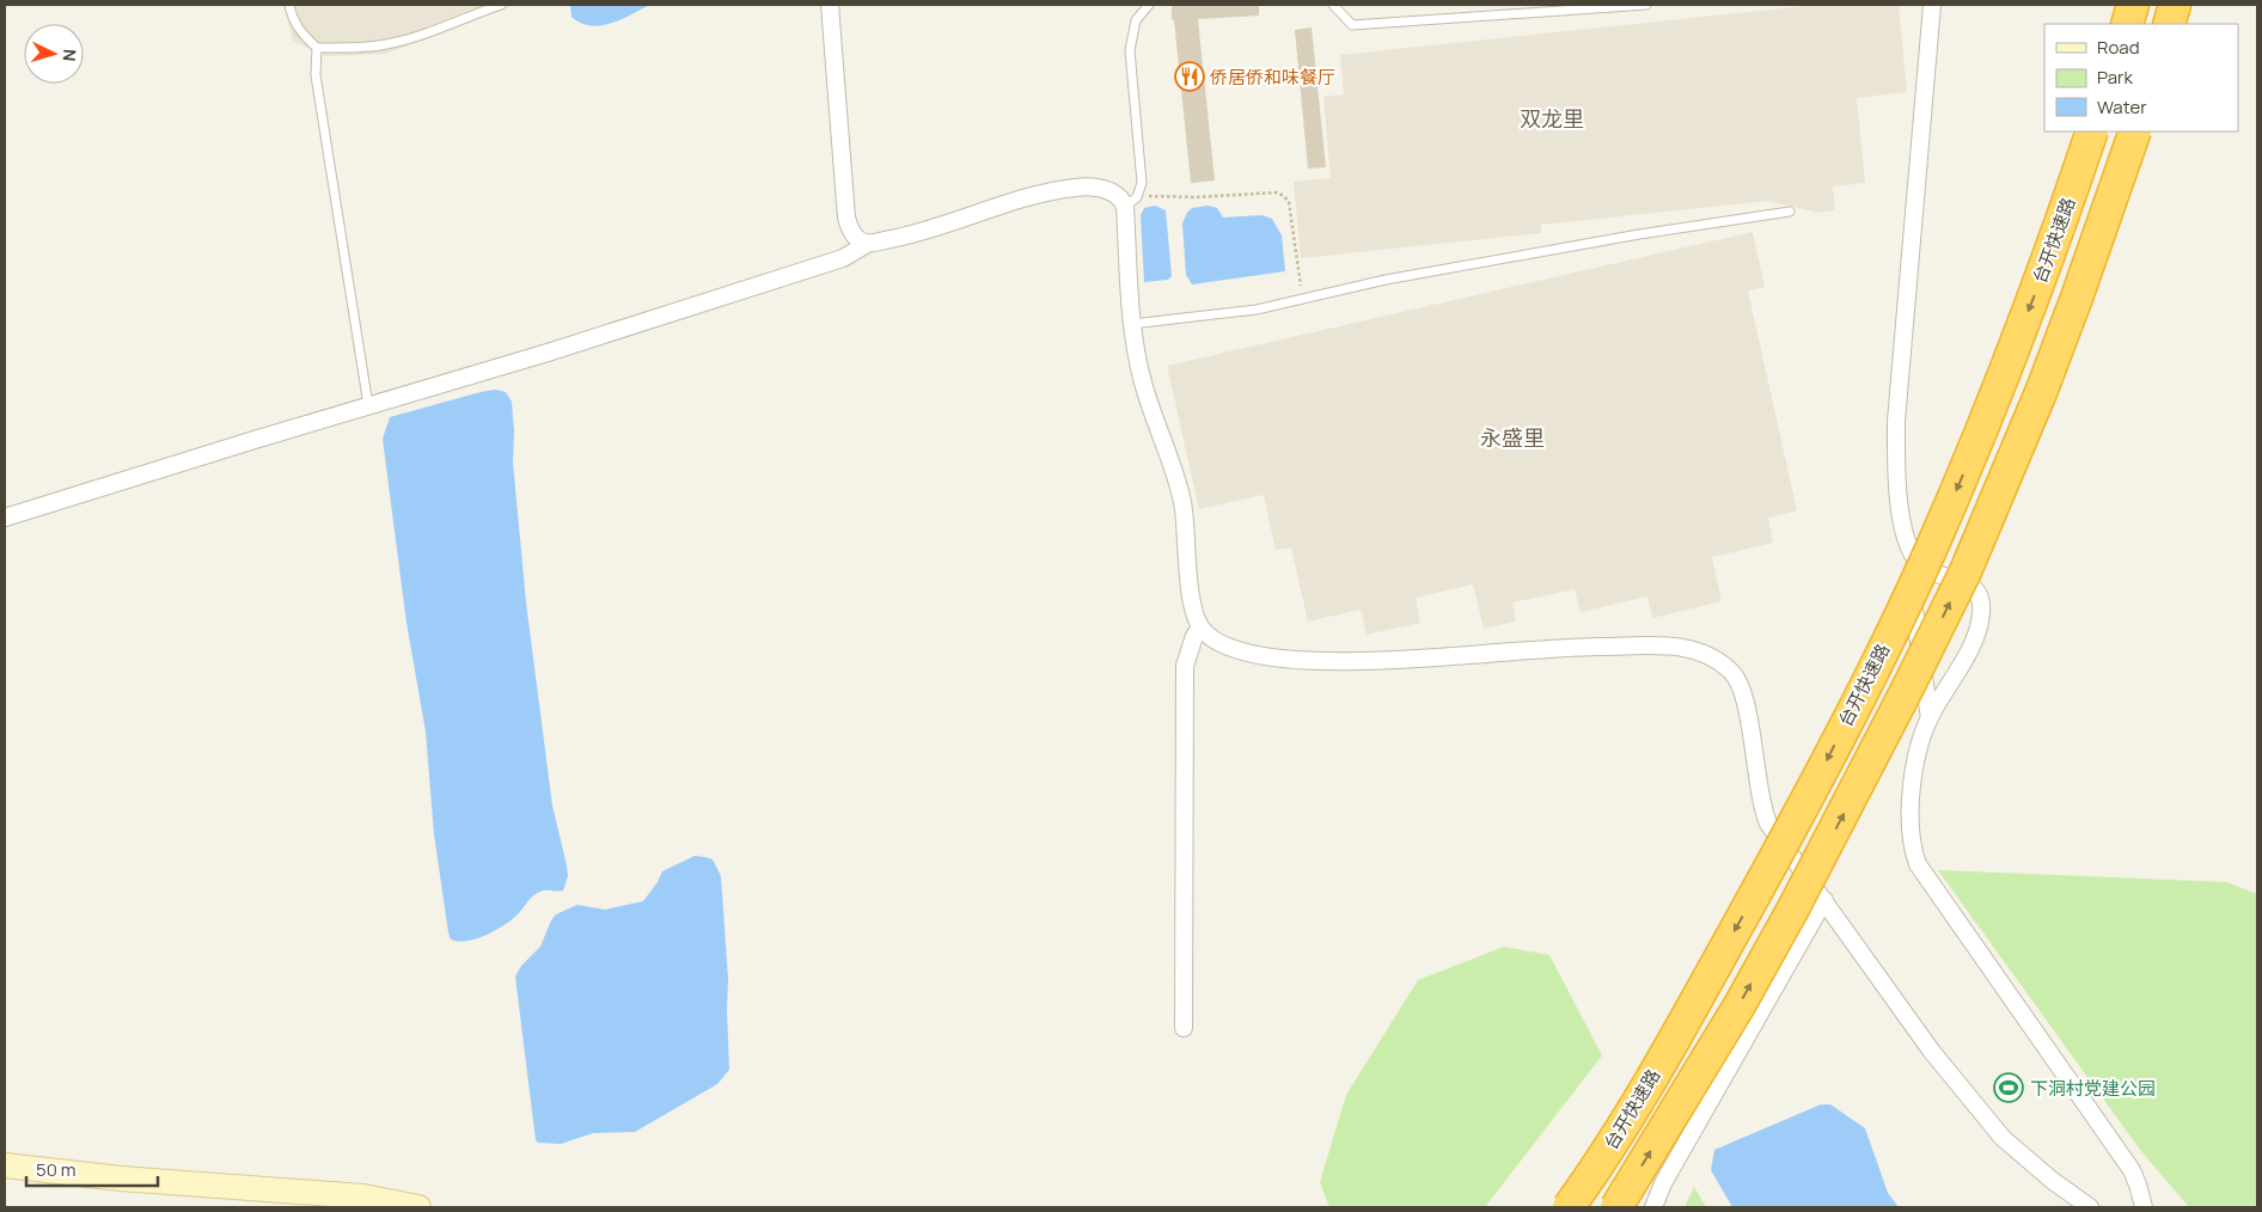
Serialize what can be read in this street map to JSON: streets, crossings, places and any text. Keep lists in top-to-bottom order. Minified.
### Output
{"streets":{"highway":["台开快速路"]},"districts":["双龙里","永盛里"],"places":{"restaurant":["侨居侨和味餐厅"],"sports":["下洞村党建公园"]},"legend":["Road","Park","Water"],"scale_bar":"50 m","north":"right"}
